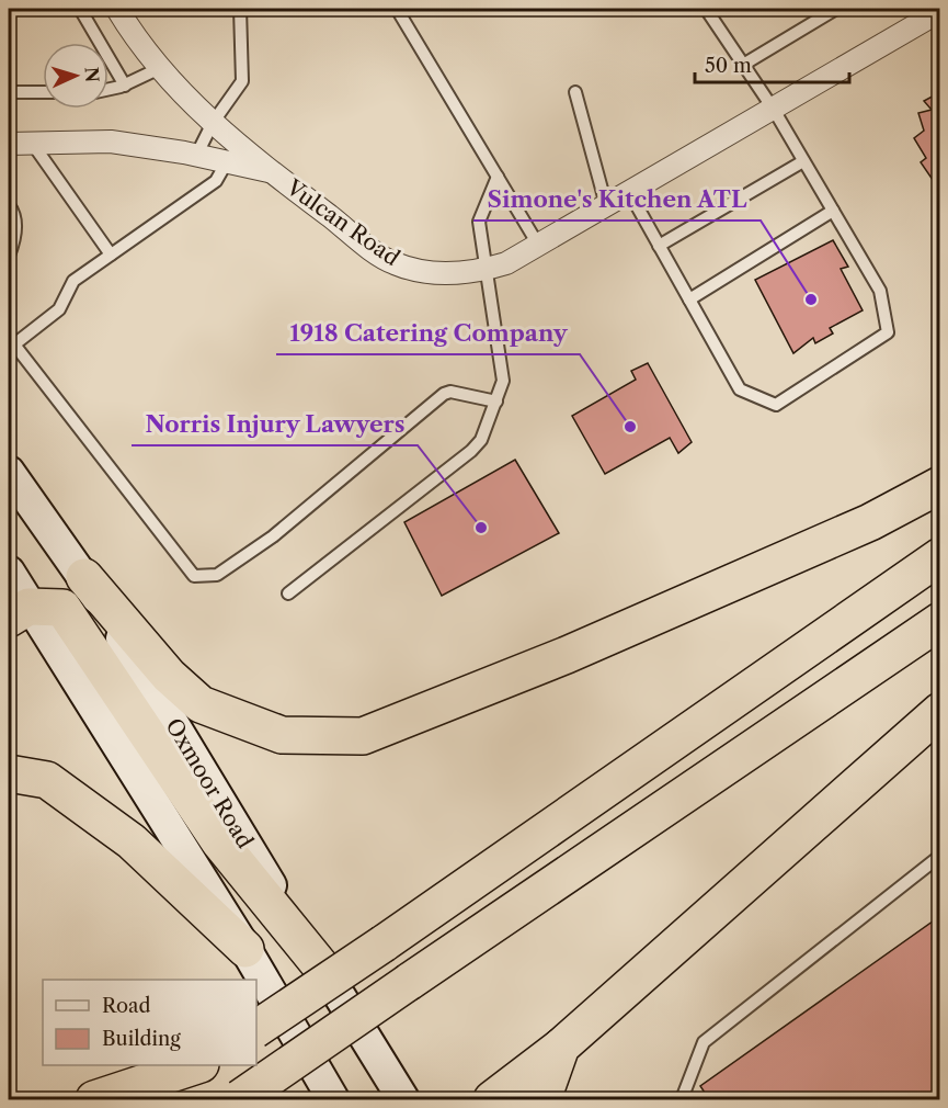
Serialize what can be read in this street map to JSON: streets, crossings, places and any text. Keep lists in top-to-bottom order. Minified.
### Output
{"streets":{"main road":["Oxmoor Road"],"street":["Vulcan Road"]},"places":["Simone's Kitchen ATL","1918 Catering Company","Norris Injury Lawyers"],"legend":["Road","Building"],"scale_bar":"50 m","north":"right"}
